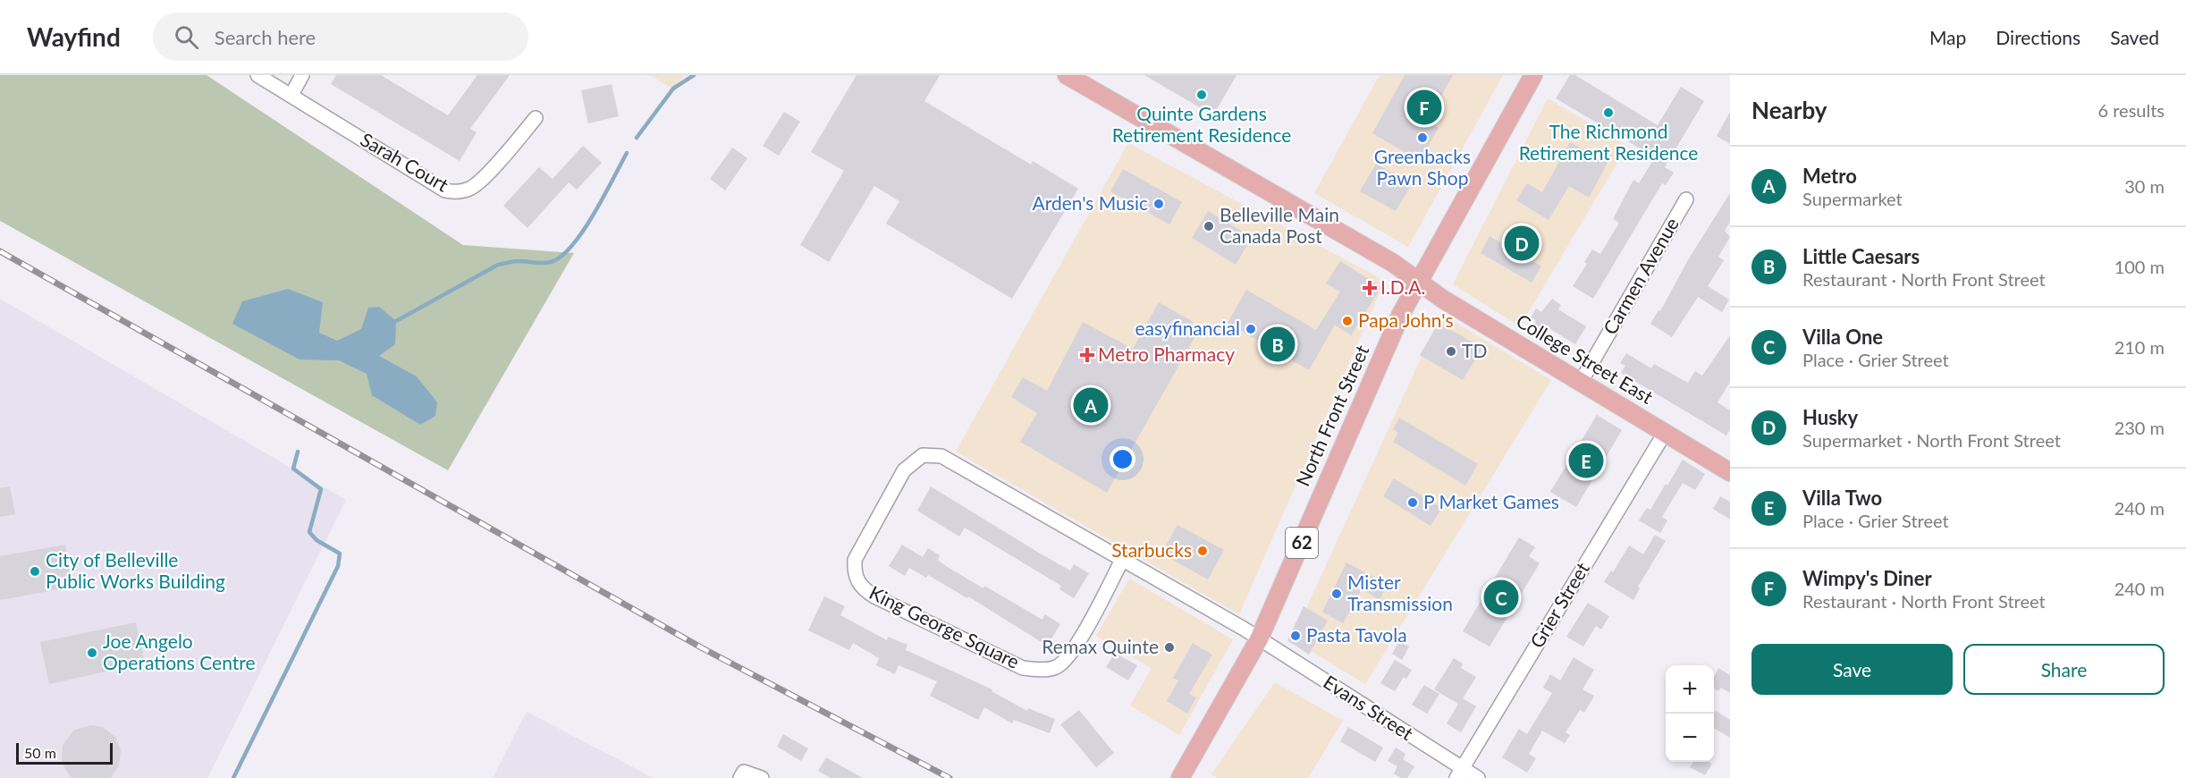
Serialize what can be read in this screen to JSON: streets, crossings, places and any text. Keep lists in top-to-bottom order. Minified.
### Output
{"streets":{"main road":["College Street East","North Front Street","62"],"street":["Sarah Court","Carmen Avenue","Grier Street","King George Square","Evans Street"]},"crossings":[["Carmen Avenue","College Street East"],["College Street East","North Front Street"],["College Street East","Grier Street"],["North Front Street","King George Square"],["North Front Street","Evans Street"],["Grier Street","Evans Street"],["King George Square","Evans Street"]],"places":{"other":["Quinte Gardens Retirement Residence","The Richmond Retirement Residence","Greenbacks Pawn Shop","Arden's Music","Belleville Main Canada Post","Papa John's","easyfinancial","TD","P Market Games","Starbucks","City of Belleville Public Works Building","Mister Transmission","Pasta Tavola","Remax Quinte","Joe Angelo Operations Centre"],"health":["I.D.A.","Metro Pharmacy"]},"scale_bar":"50 m","page":{"header":"Wayfind","search":"Search here","nav":["Map","Directions","Saved"],"heading":["Nearby","6 results"],"pins":["F","D","B","A","E","C"],"list":[{"mark":"A","name":"Metro","note":"Supermarket","value":"30 m"},{"mark":"B","name":"Little Caesars","note":"Restaurant · North Front Street","value":"100 m"},{"mark":"C","name":"Villa One","note":"Place · Grier Street","value":"210 m"},{"mark":"D","name":"Husky","note":"Supermarket · North Front Street","value":"230 m"},{"mark":"E","name":"Villa Two","note":"Place · Grier Street","value":"240 m"},{"mark":"F","name":"Wimpy's Diner","note":"Restaurant · North Front Street","value":"240 m"}],"buttons":["Save","Share"],"map_buttons":["+","−"],"scale":"50 m"}}
